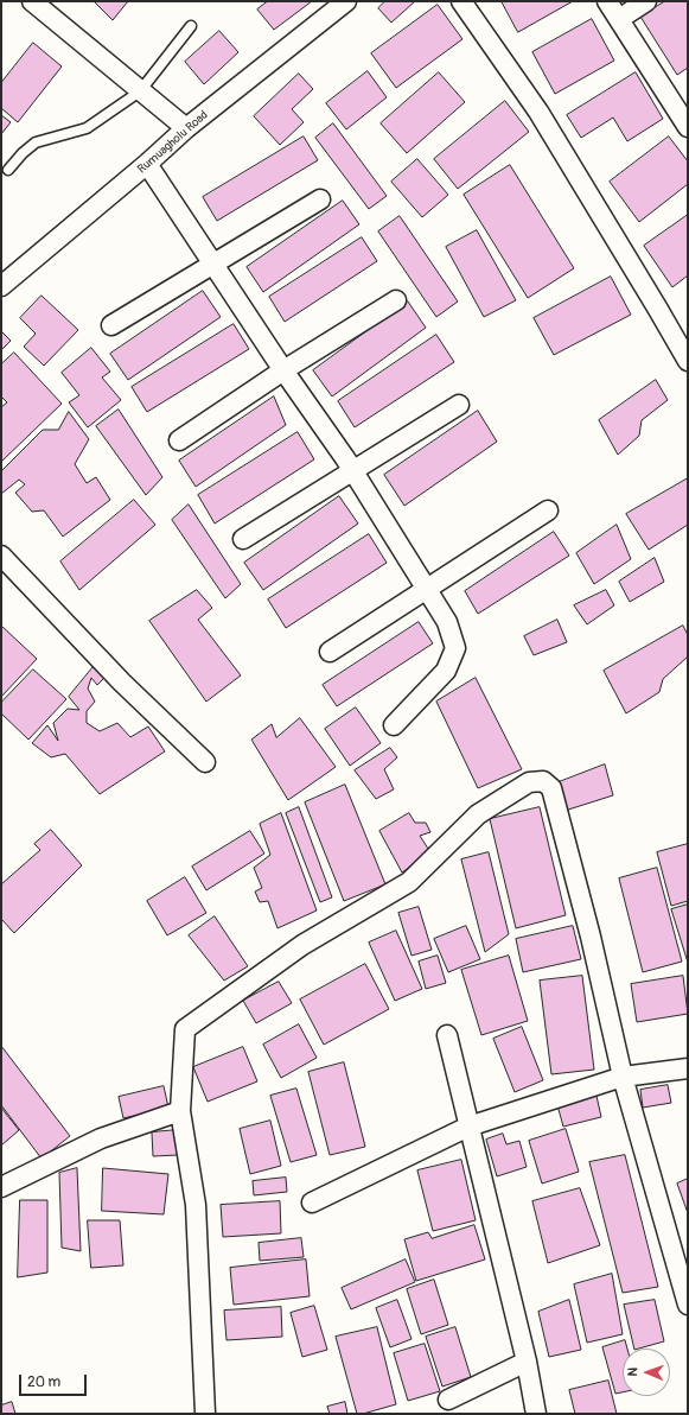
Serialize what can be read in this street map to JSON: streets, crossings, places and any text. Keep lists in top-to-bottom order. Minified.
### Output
{"streets":{"street":["Rumuagholu Road"]},"scale_bar":"20 m","north":"left"}
